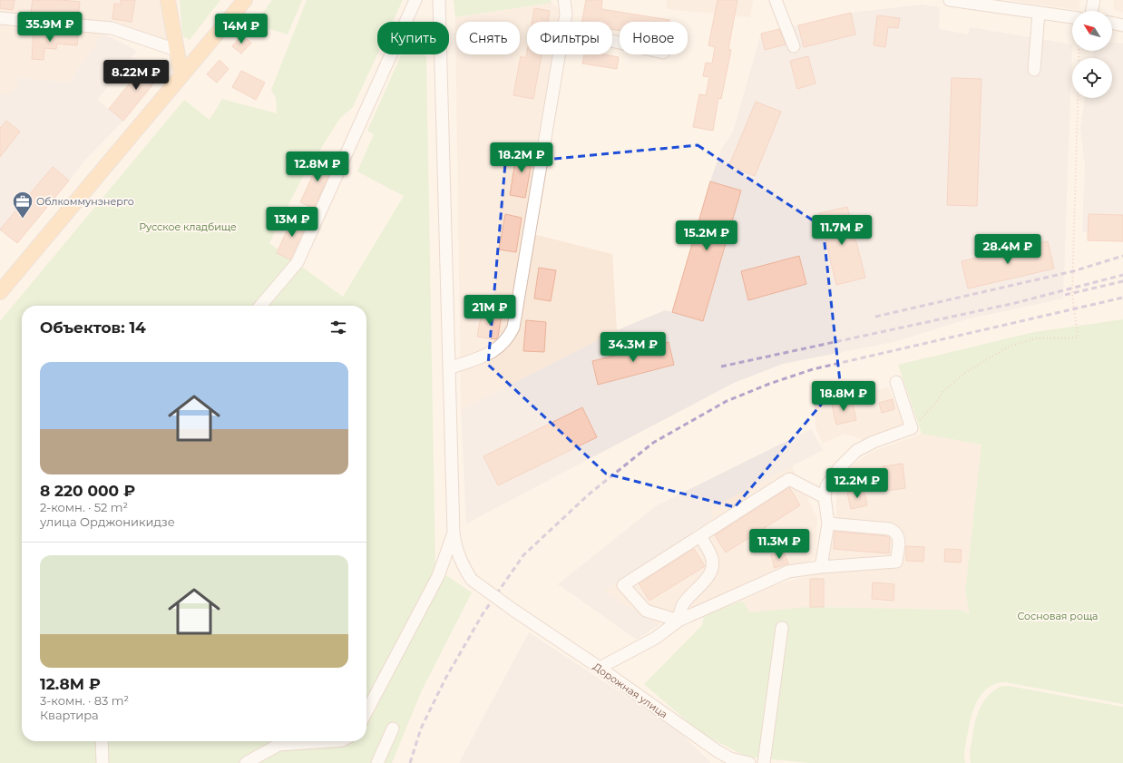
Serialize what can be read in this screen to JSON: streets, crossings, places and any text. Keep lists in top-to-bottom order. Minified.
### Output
{"streets":{"street":["Дорожная улица"]},"parks":["Русское кладбище","Сосновая роща"],"places":{"office":["Облкоммунэнерго"]},"north":"top left","page":{"price":["35.9M ₽","14M ₽","8.22M ₽","18.2M ₽","12.8M ₽","13M ₽","11.7M ₽","15.2M ₽","28.4M ₽","21M ₽","34.3M ₽","18.8M ₽","12.2M ₽","11.3M ₽"],"chip":["Купить","Снять","Фильтры","Новое"],"heading":"Объектов: 14","list":[{"name":"8 220 000 ₽","note":"2-комн. · 52 m² · улица Орджоникидзе"},{"name":"12.8M ₽","note":"3-комн. · 83 m² · Квартира"}]}}
